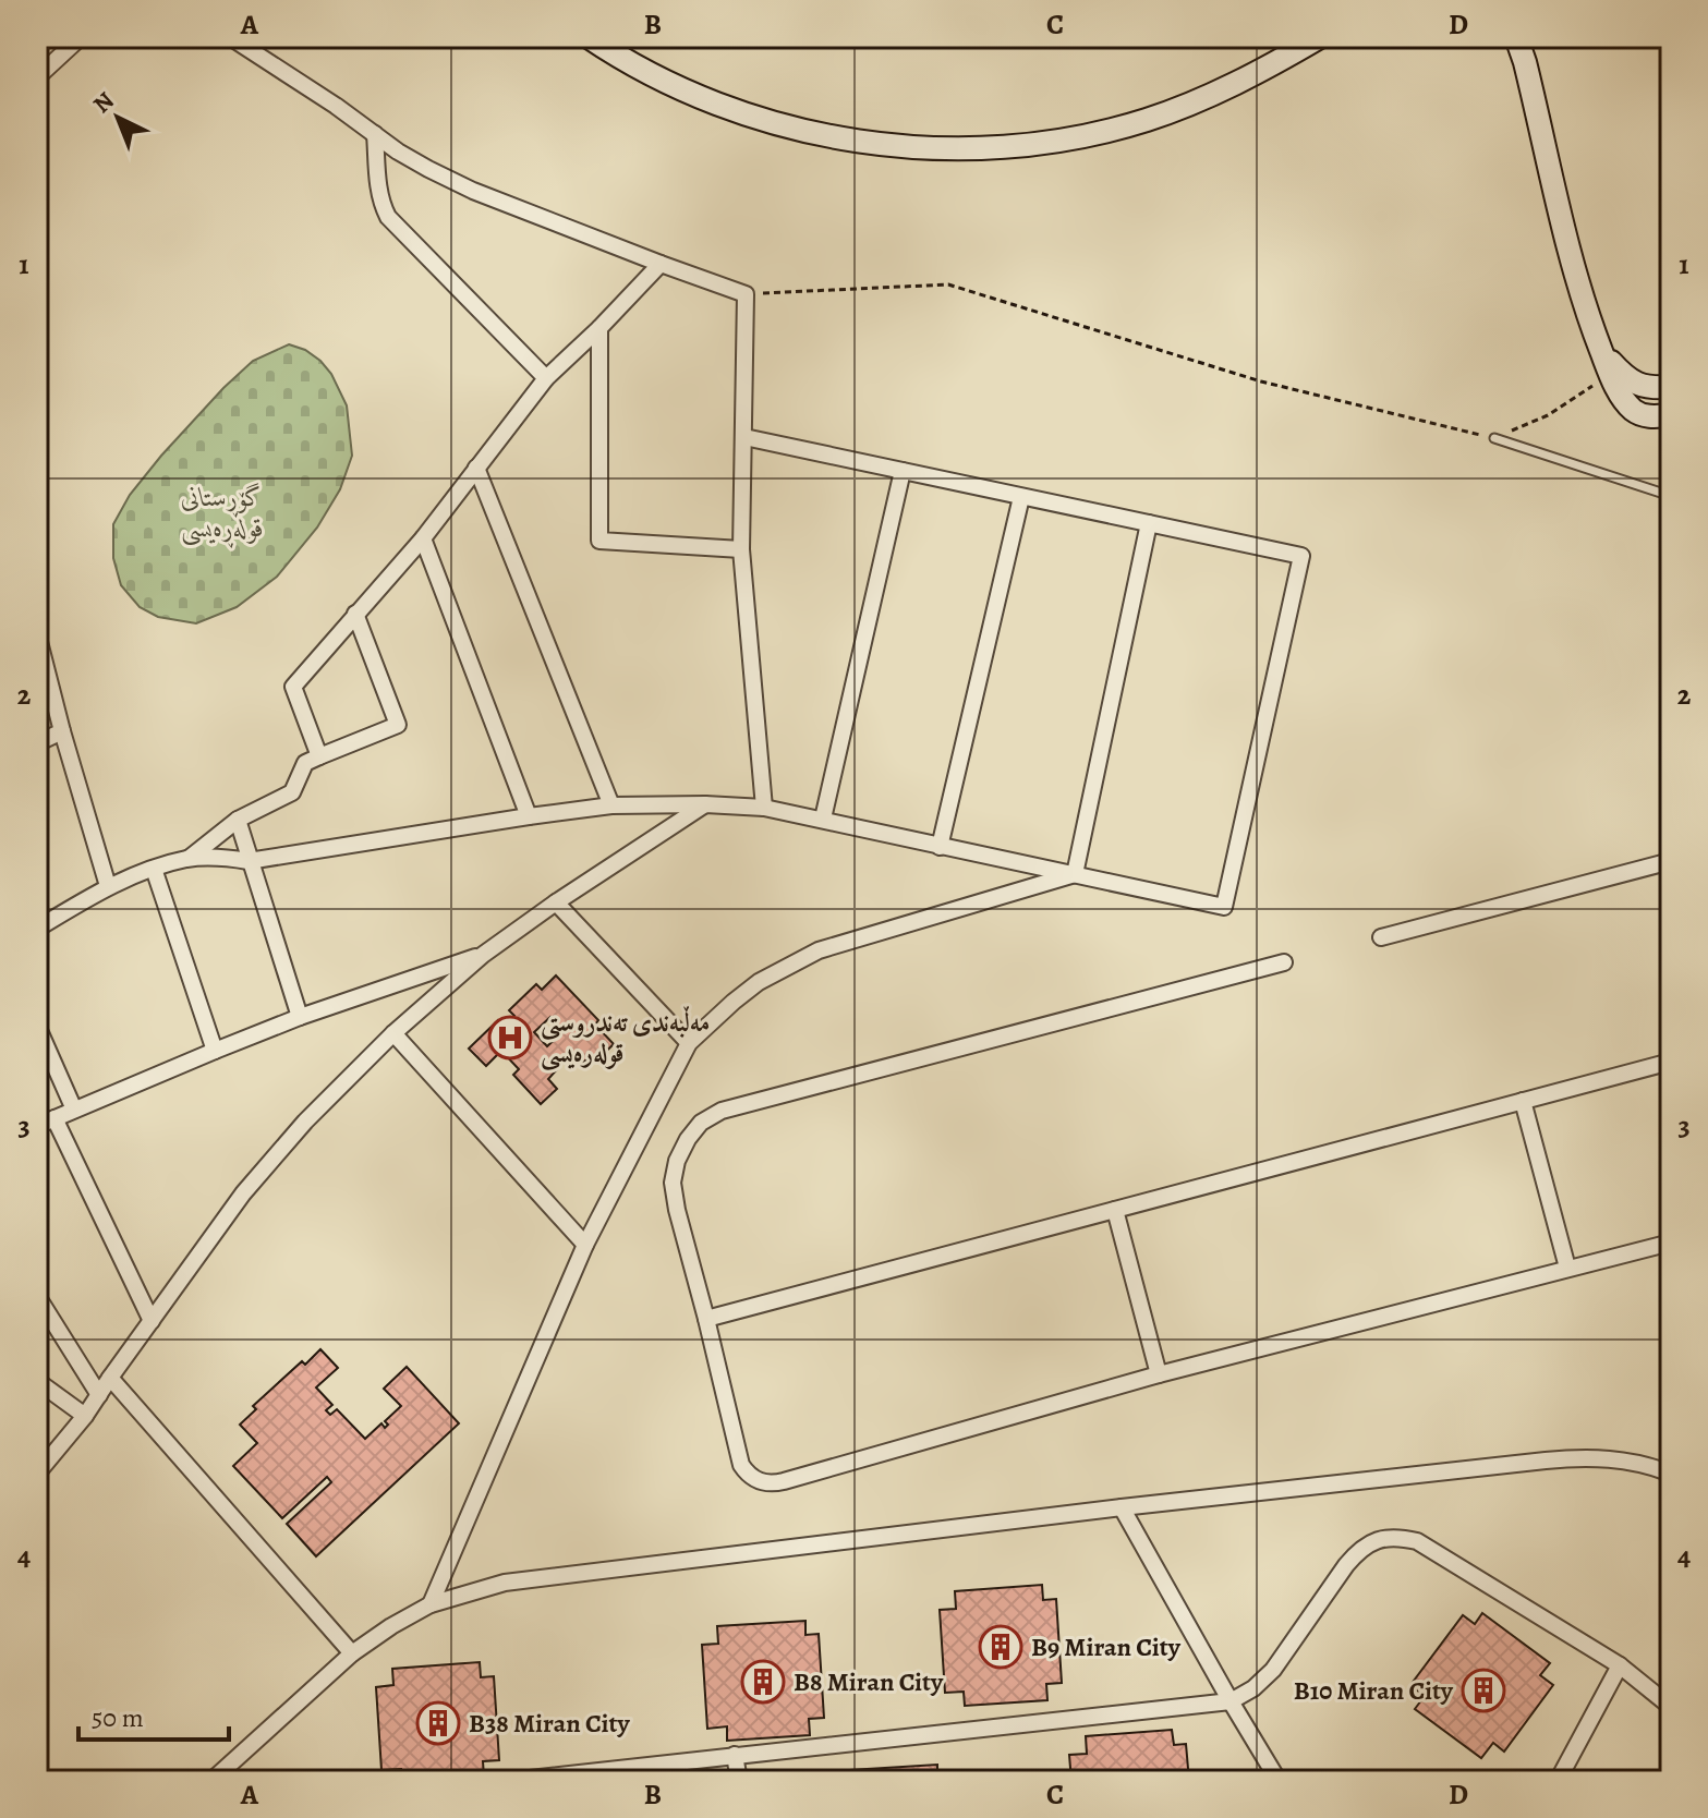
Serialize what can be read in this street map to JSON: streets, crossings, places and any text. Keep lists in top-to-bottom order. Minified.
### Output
{"parks":["گۆڕستانی قولەڕەیسی"],"places":{"hospital":["مەڵبەندی تەندروستی قولەرەیسی"],"building":["B9 Miran City","B8 Miran City","B10 Miran City","B38 Miran City"]},"scale_bar":"50 m","north":"top left","grid":{"columns":["A","B","C","D"],"rows":["1","2","3","4"]}}
